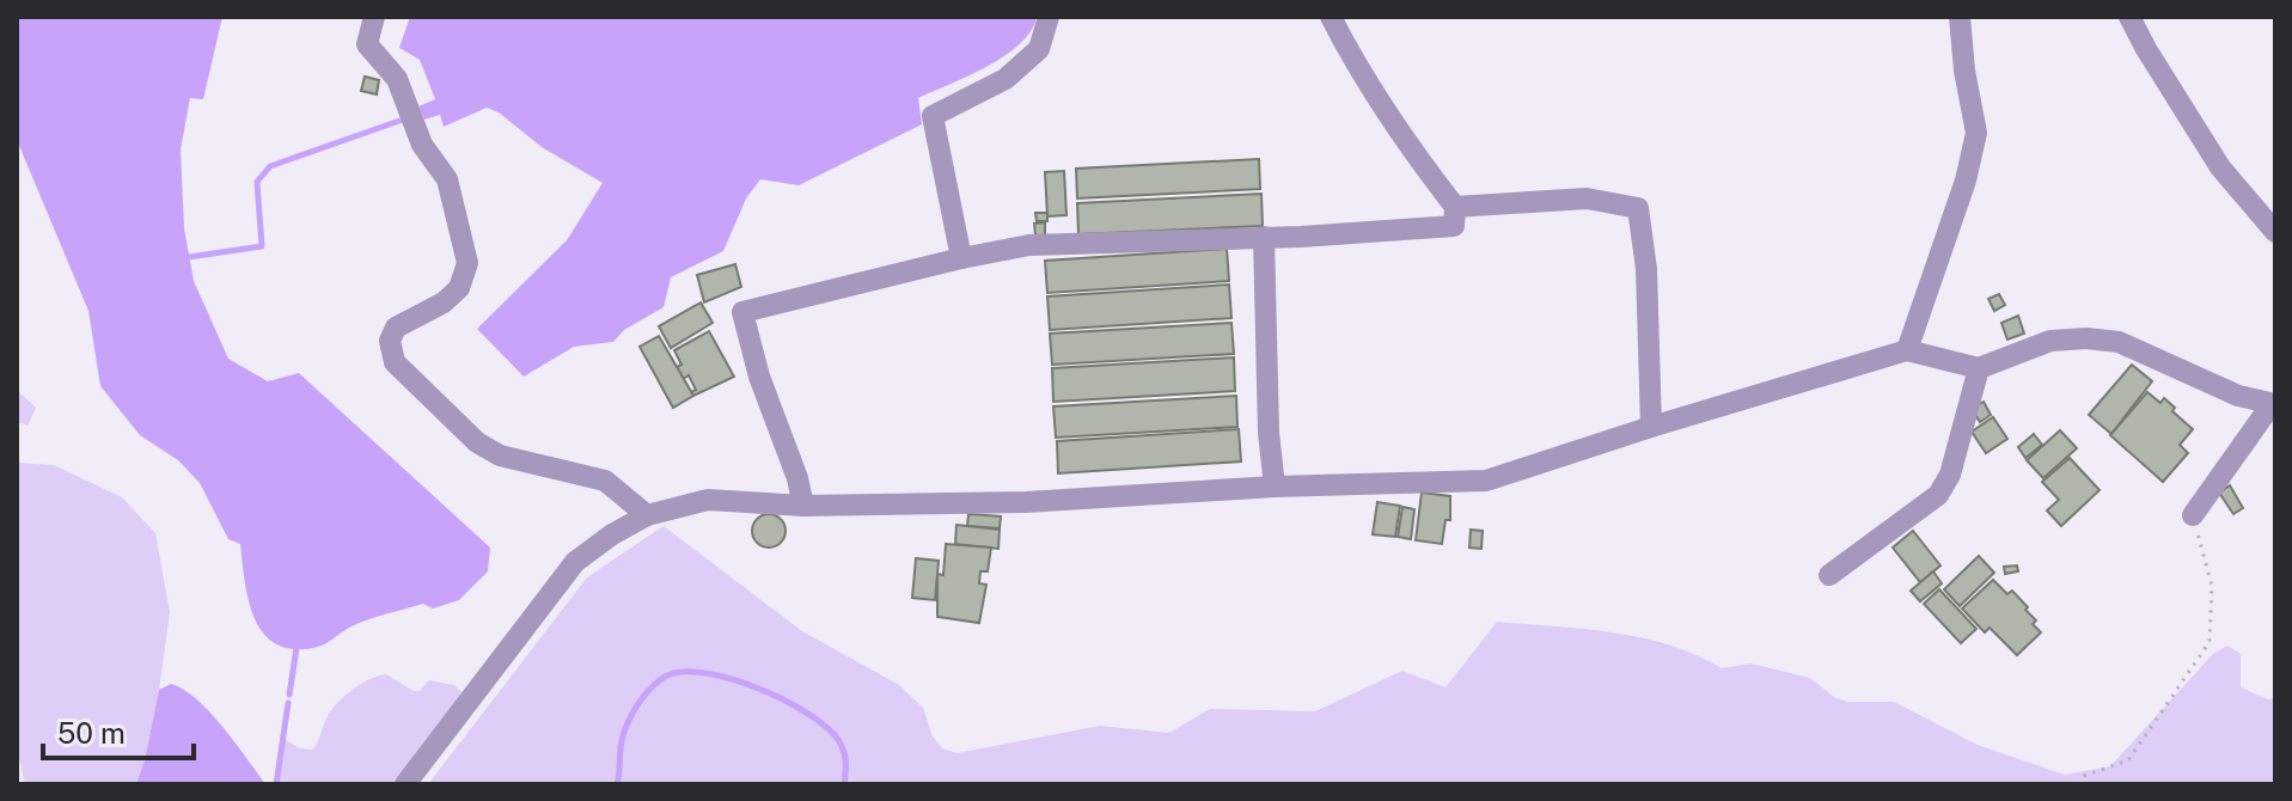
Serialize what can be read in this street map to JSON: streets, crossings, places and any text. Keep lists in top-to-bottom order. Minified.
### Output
{"scale_bar":"50 m"}
